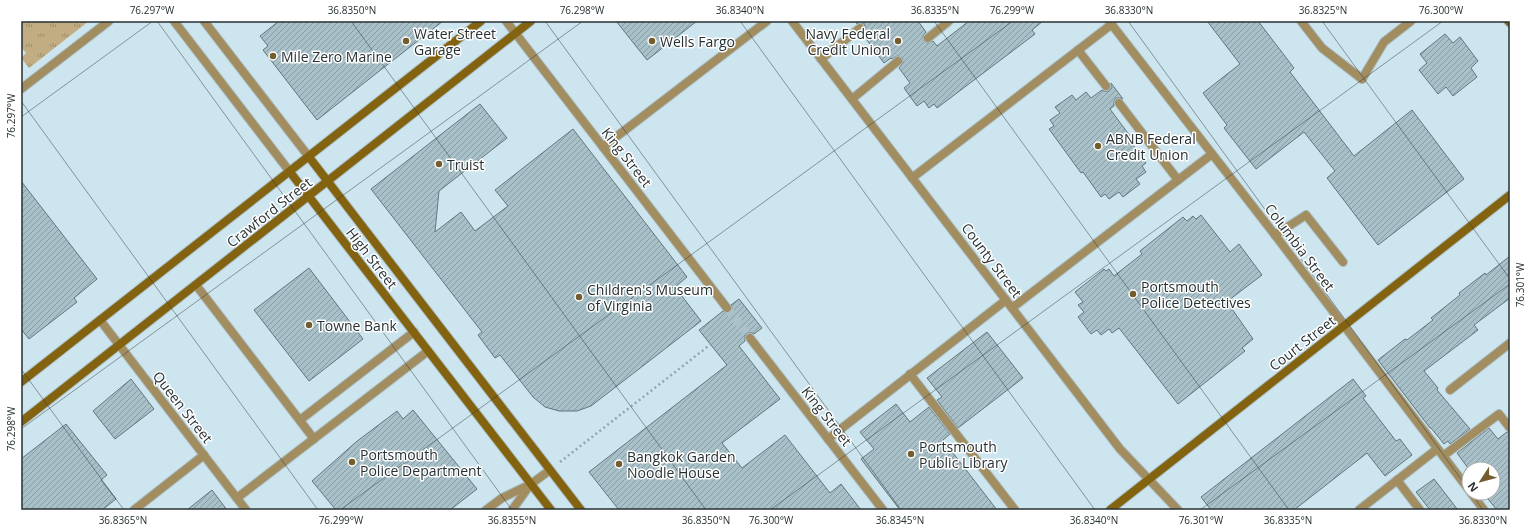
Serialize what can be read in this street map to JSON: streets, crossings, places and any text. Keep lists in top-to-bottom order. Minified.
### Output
{"streets":{"main road":["Crawford Street","High Street","Court Street"],"street":["King Street","Columbia Street","County Street","Queen Street"]},"crossings":[["King Street","Crawford Street"],["Crawford Street","High Street"],["Crawford Street","Queen Street"],["Columbia Street","Court Street"],["County Street","Court Street"]],"places":["Water Street Garage","Wells Fargo","Navy Federal Credit Union","Mile Zero Marine","ABNB Federal Credit Union","Truist","Portsmouth Police Detectives","Children's Museum of Virginia","Towne Bank","Portsmouth Public Library","Portsmouth Police Department","Bangkok Garden Noodle House"],"north":"bottom left","coordinates":["76.297°W","36.8350°N","76.298°W","36.8340°N","36.8335°N","76.299°W","36.8330°N","36.8325°N","76.300°W","76.301°W","36.8365°N","36.8355°N","36.8345°N"]}
